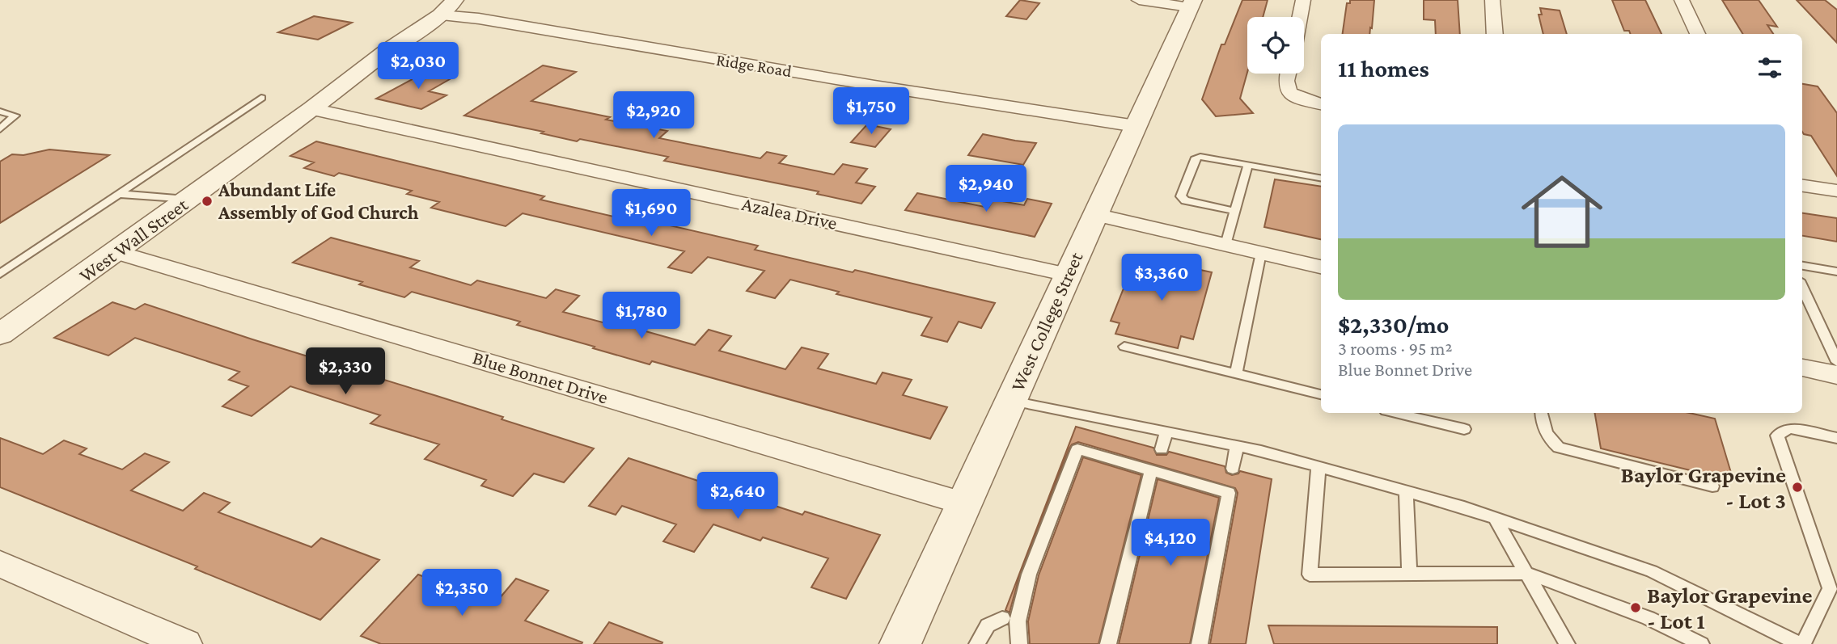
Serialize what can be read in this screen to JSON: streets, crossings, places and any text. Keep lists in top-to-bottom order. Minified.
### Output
{"streets":{"street":["Ridge Road","Azalea Drive","West Wall Street","West College Street","Blue Bonnet Drive"]},"crossings":[["Ridge Road","West Wall Street"],["Ridge Road","West College Street"],["Azalea Drive","West Wall Street"],["Azalea Drive","West College Street"],["West Wall Street","Blue Bonnet Drive"],["West College Street","Blue Bonnet Drive"]],"places":["Abundant Life Assembly of God Church","Baylor Grapevine - Lot 3","Baylor Grapevine - Lot 1"],"page":{"heading":"11 homes","price":["$2,030","$1,750","$2,920","$2,940","$1,690","$3,360","$1,780","$2,330","$2,640","$4,120","$2,350"],"list":[{"name":"$2,330/mo","note":"3 rooms · 95 m² · Blue Bonnet Drive"}]}}
